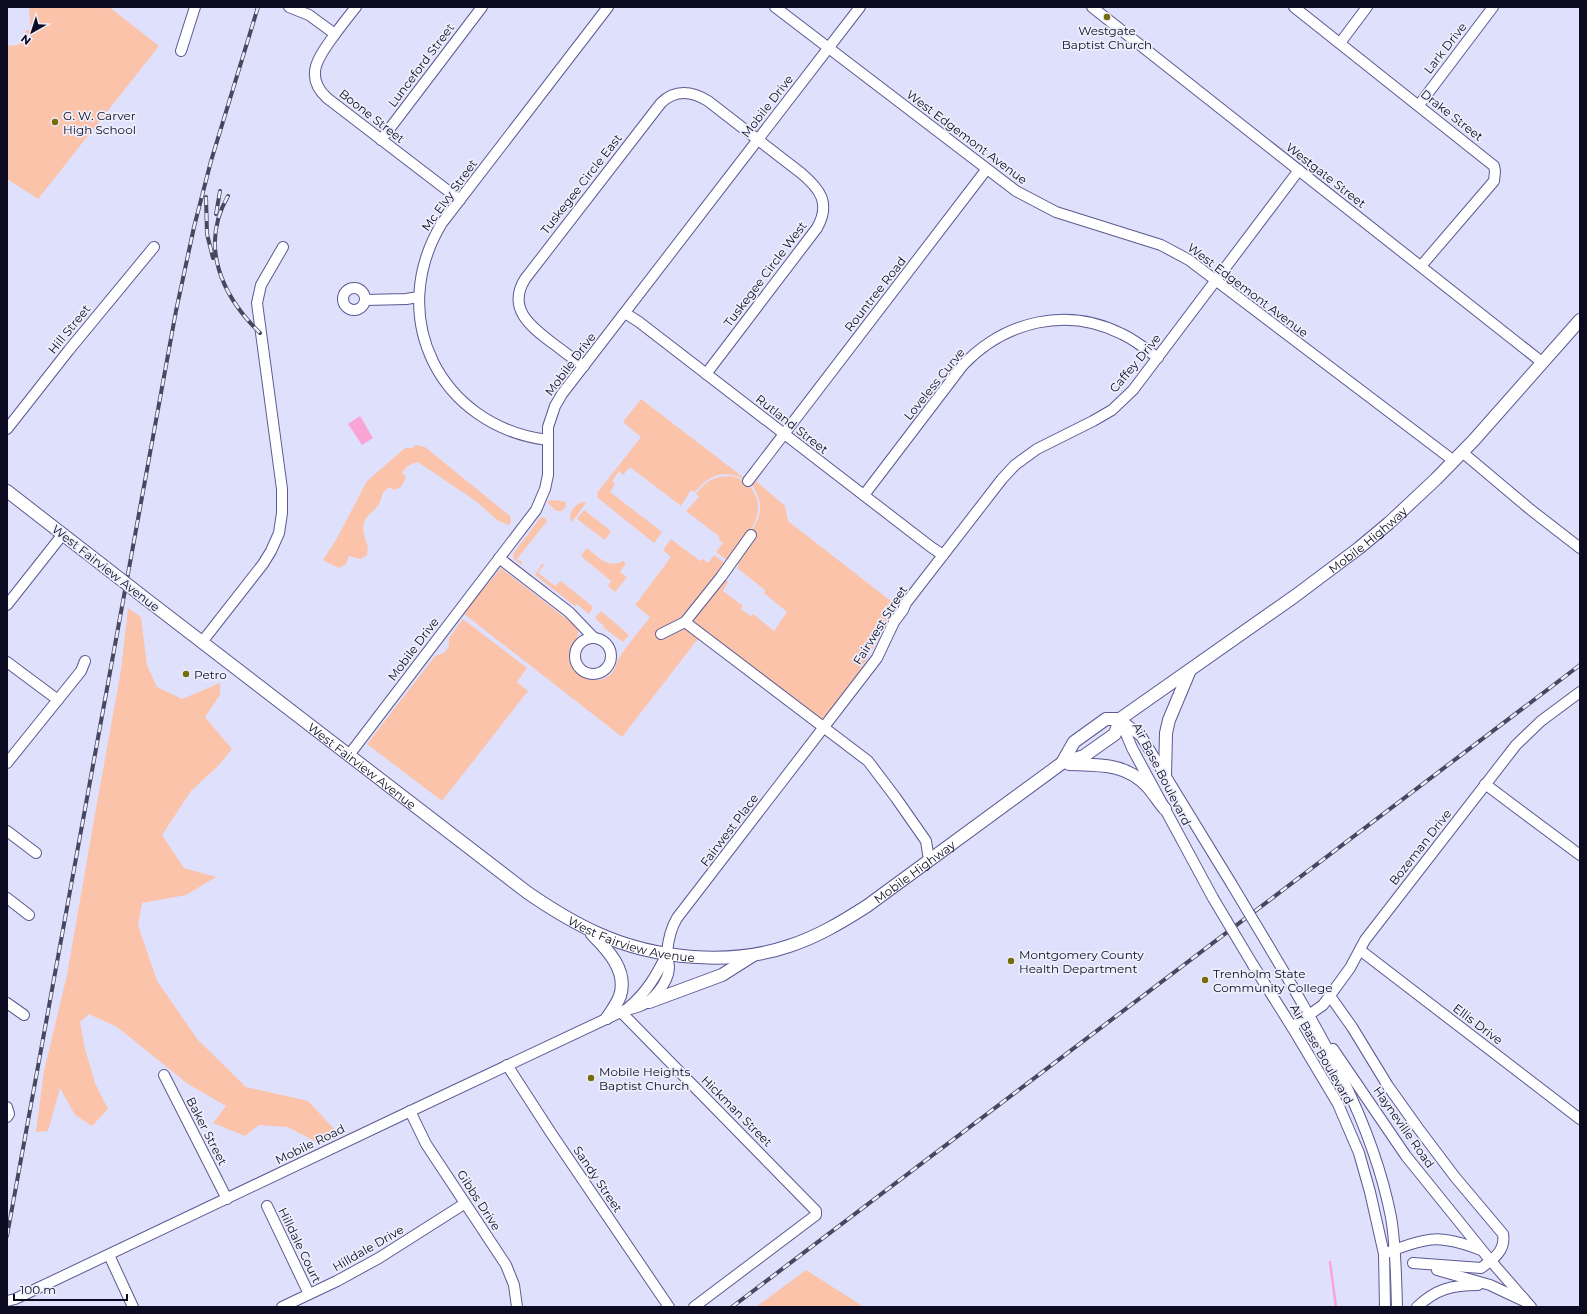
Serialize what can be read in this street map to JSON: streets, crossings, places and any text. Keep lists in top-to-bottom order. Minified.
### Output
{"streets":{"main road":["Mobile Highway","West Fairview Avenue"],"street":["Lark Drive","Lunceford Street","Mobile Drive","Drake Street","Boone Street","West Edgemont Avenue","Westgate Street","Tuskegee Circle East","Mc Elvy Street","Tuskegee Circle West","Rountree Road","Hill Street","Caffey Drive","Loveless Curve","Rutland Street","Fairwest Street","Air Base Boulevard","Fairwest Place","Bozeman Drive","Ellis Drive","Hickman Street","Hayneville Road","Baker Street","Mobile Road","Sandy Street","Gibbs Drive","Hilldale Court","Hilldale Drive"]},"crossings":[["Lark Drive","Drake Street"],["Lunceford Street","Boone Street"],["Mobile Drive","West Edgemont Avenue"],["Mobile Drive","Tuskegee Circle East"],["Mobile Drive","Mc Elvy Street"],["Mobile Drive","Tuskegee Circle West"],["Mobile Drive","Rutland Street"],["Mobile Drive","West Fairview Avenue"],["Drake Street","Westgate Street"],["Boone Street","Mc Elvy Street"],["West Edgemont Avenue","Rountree Road"],["West Edgemont Avenue","Caffey Drive"],["West Edgemont Avenue","Mobile Highway"],["Westgate Street","Caffey Drive"],["Westgate Street","Mobile Highway"],["Tuskegee Circle East","Tuskegee Circle West"],["Tuskegee Circle West","Rutland Street"],["Rountree Road","Rutland Street"],["Caffey Drive","Loveless Curve"],["Caffey Drive","Rutland Street"],["Caffey Drive","Fairwest Street"],["Loveless Curve","Rutland Street"],["Rutland Street","Fairwest Street"],["Mobile Highway","West Fairview Avenue"],["Mobile Highway","Air Base Boulevard"],["West Fairview Avenue","Fairwest Place"],["West Fairview Avenue","Mobile Road"],["Fairwest Street","Fairwest Place"],["Air Base Boulevard","Bozeman Drive"],["Air Base Boulevard","Hayneville Road"],["Fairwest Place","Mobile Road"],["Bozeman Drive","Ellis Drive"],["Bozeman Drive","Hayneville Road"],["Hickman Street","Mobile Road"],["Baker Street","Mobile Road"],["Mobile Road","Sandy Street"],["Mobile Road","Gibbs Drive"],["Gibbs Drive","Hilldale Drive"],["Hilldale Court","Hilldale Drive"]],"places":["Westgate Baptist Church","G. W. Carver High School","Petro","Montgomery County Health Department","Trenholm State Community College","Mobile Heights Baptist Church"],"scale_bar":"100 m","north":"bottom left"}
